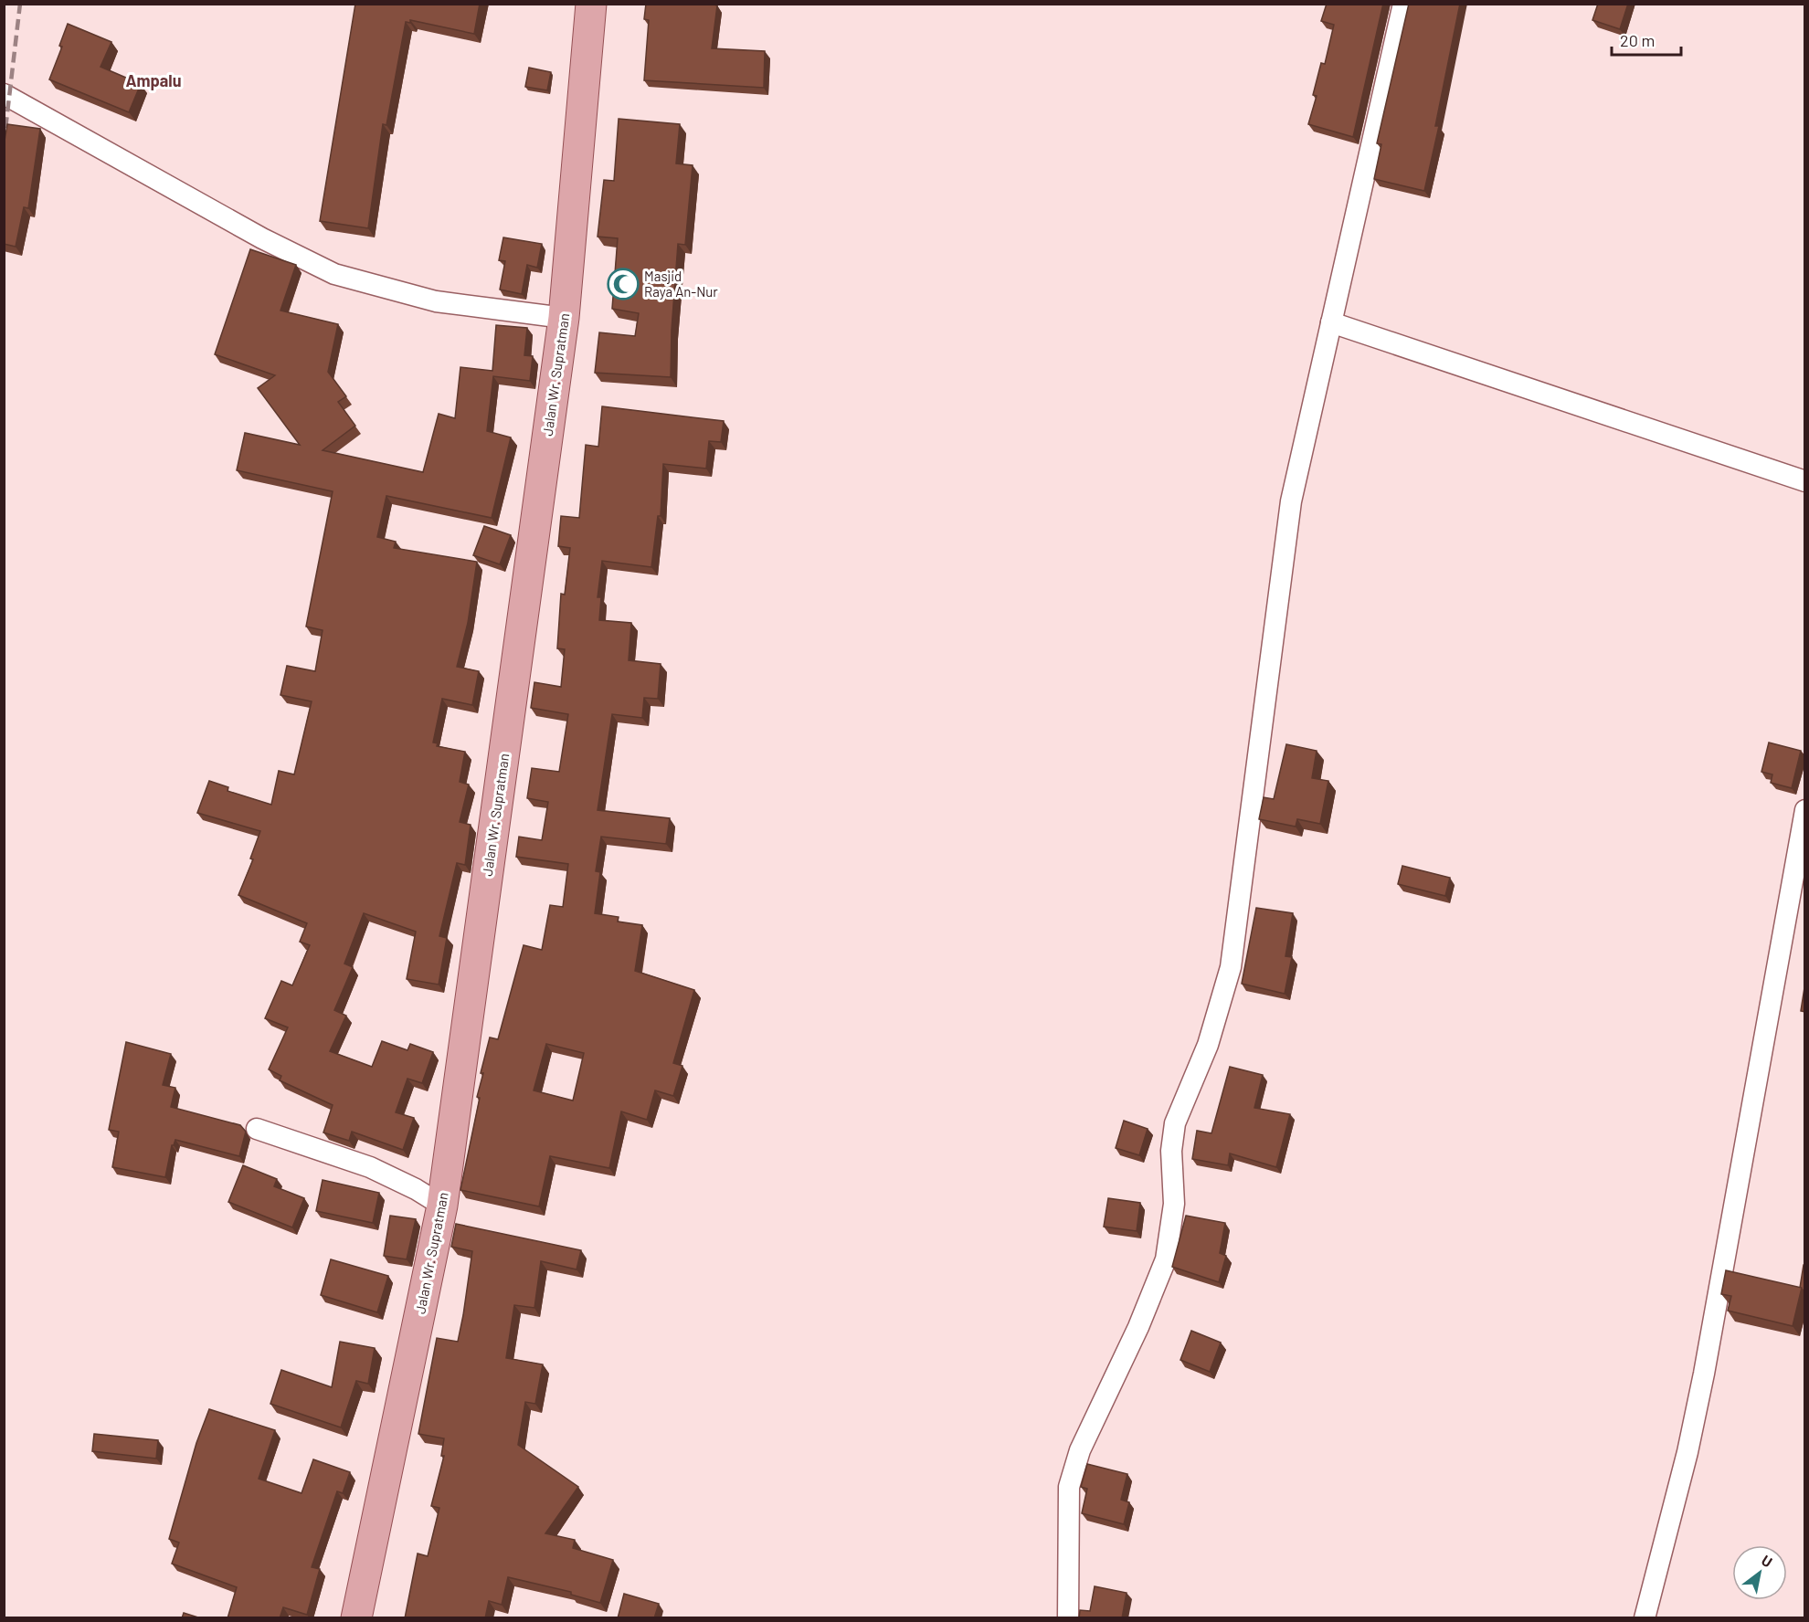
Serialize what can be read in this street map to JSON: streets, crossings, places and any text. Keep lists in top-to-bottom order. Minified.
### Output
{"streets":{"main road":["Jalan Wr. Supratman"]},"districts":["Ampalu"],"places":{"mosque":["Masjid Raya An-Nur"]},"scale_bar":"20 m","north":"top right"}
